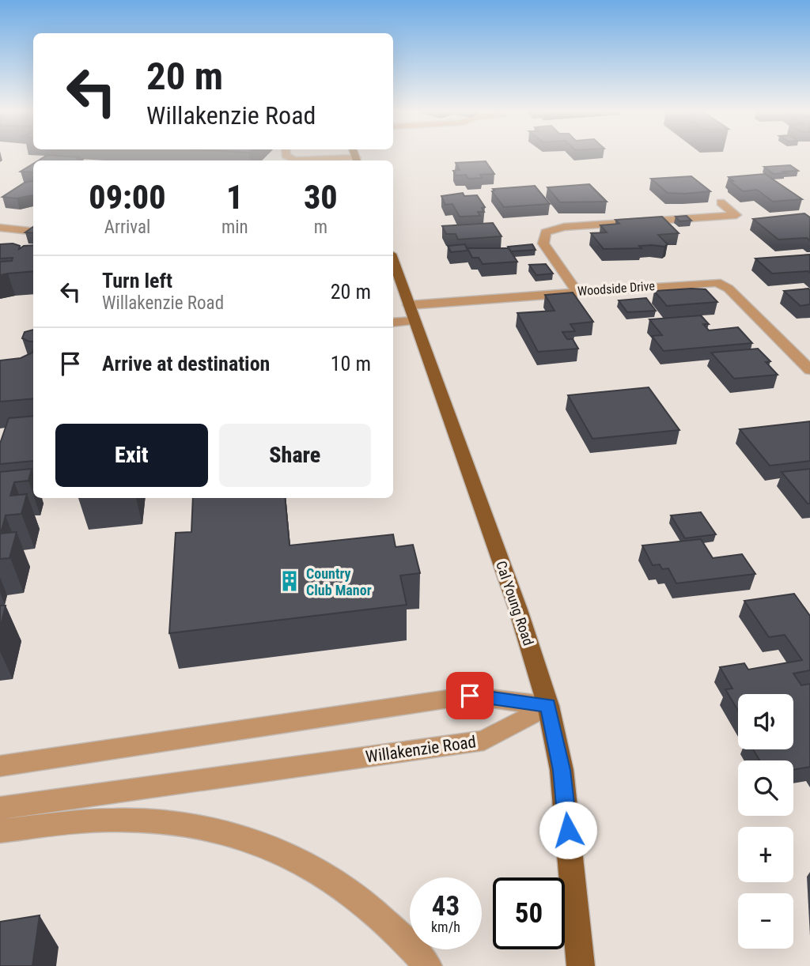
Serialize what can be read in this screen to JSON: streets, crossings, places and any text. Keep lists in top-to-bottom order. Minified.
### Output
{"streets":{"main road":["Cal Young Road"],"street":["Woodside Drive","Willakenzie Road"]},"crossings":[["Woodside Drive","Cal Young Road"],["Cal Young Road","Willakenzie Road"]],"places":{"building":["Country Club Manor"]},"page":{"turn":["20 m","Willakenzie Road"],"eta":["09:00","Arrival","1","min","30","m"],"list":[{"name":"Turn left","note":"Willakenzie Road","value":"20 m"},{"name":"Arrive at destination","value":"10 m"}],"buttons":["Exit","Share"],"map_buttons":["+","−"],"speed":"43 km/h","limit":"50"}}
